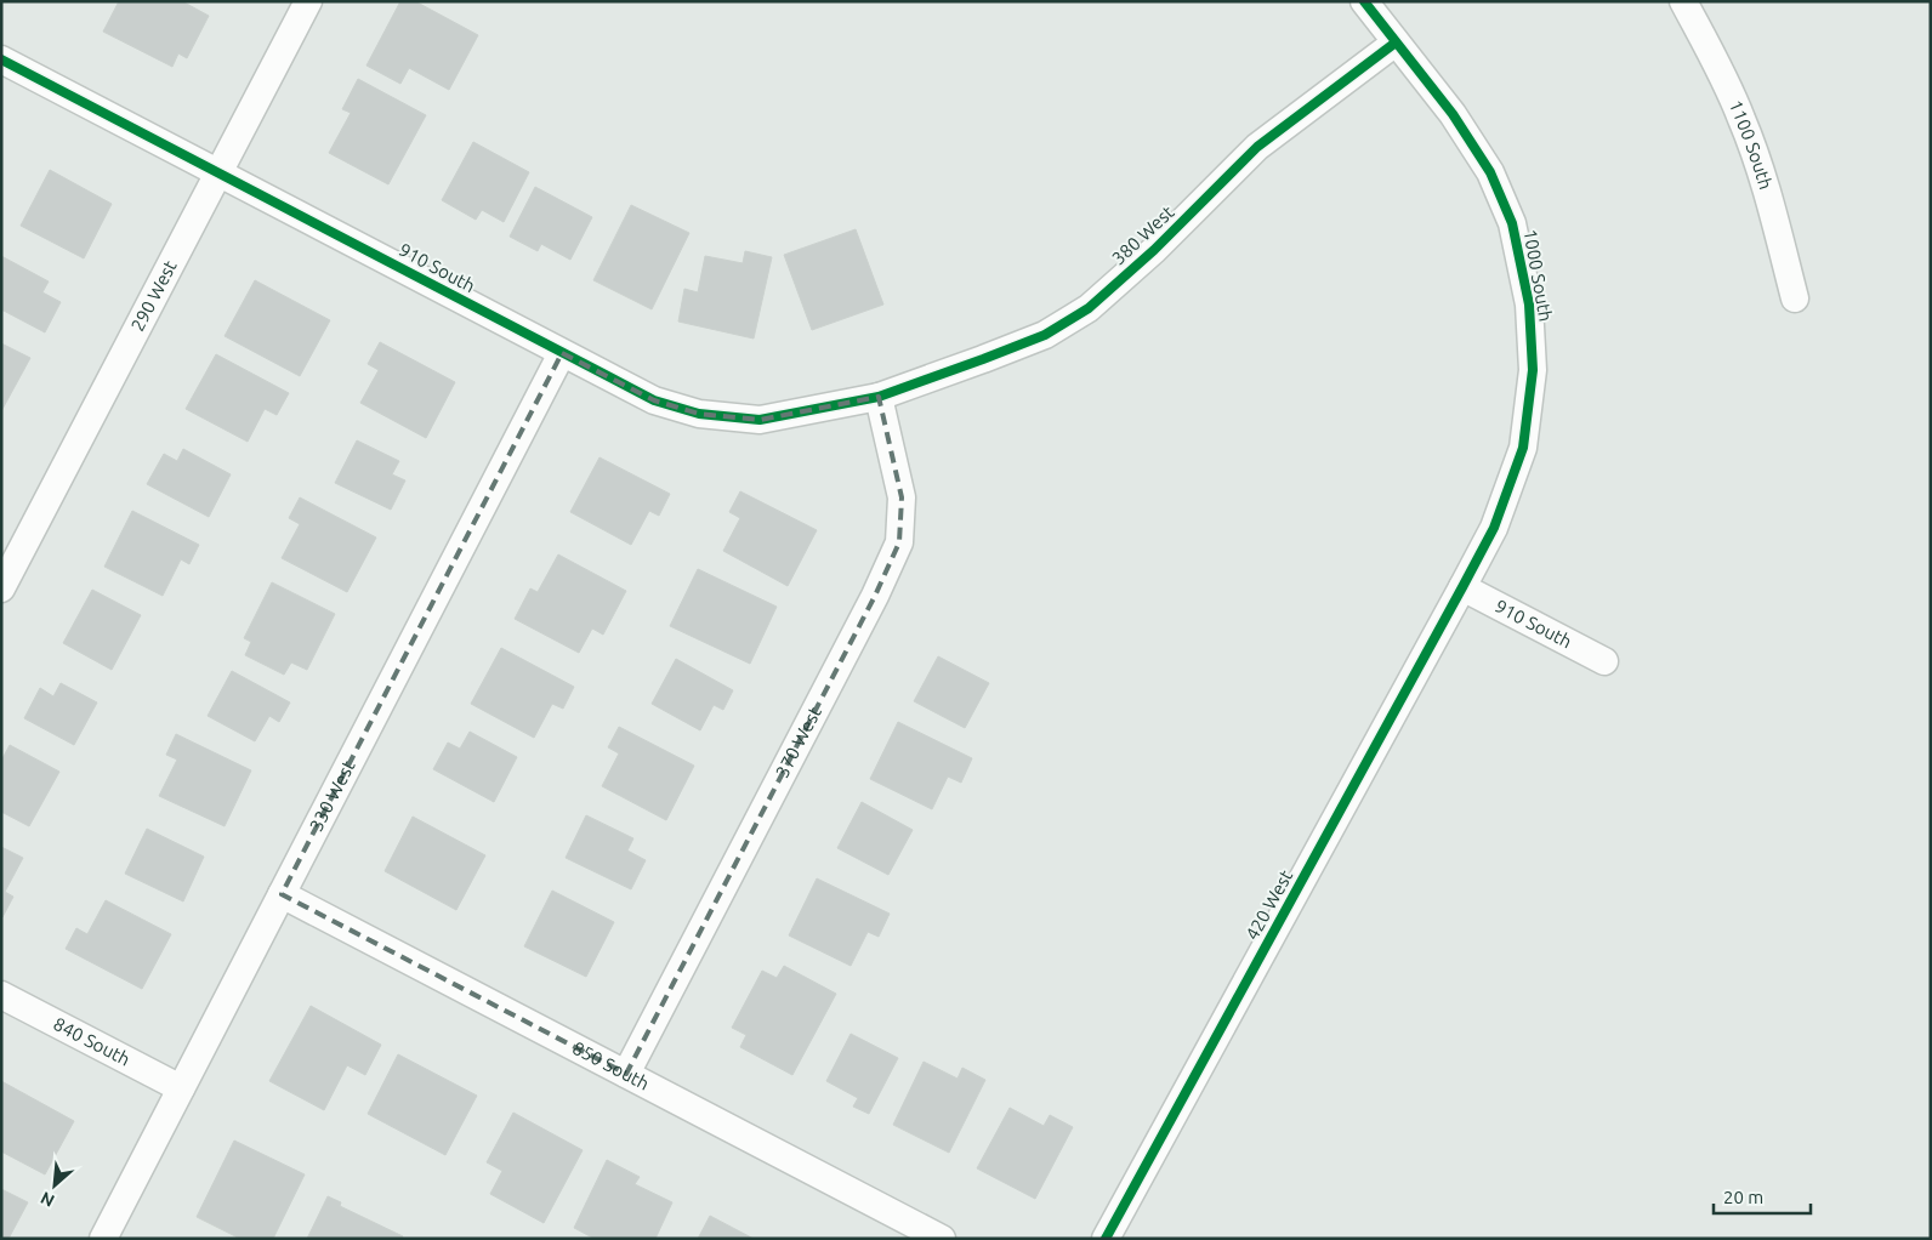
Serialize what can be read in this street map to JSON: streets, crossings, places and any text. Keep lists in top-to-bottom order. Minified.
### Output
{"streets":{"street":["1100 South","380 West","910 South","1000 South","290 West","370 West","330 West","420 West","840 South","850 South"]},"crossings":[["380 West","910 South"],["380 West","1000 South"],["380 West","370 West"],["910 South","1000 South"],["910 South","290 West"],["910 South","370 West"],["910 South","330 West"],["910 South","420 West"],["1000 South","420 West"],["370 West","850 South"],["330 West","840 South"],["330 West","850 South"]],"scale_bar":"20 m","north":"bottom left"}
